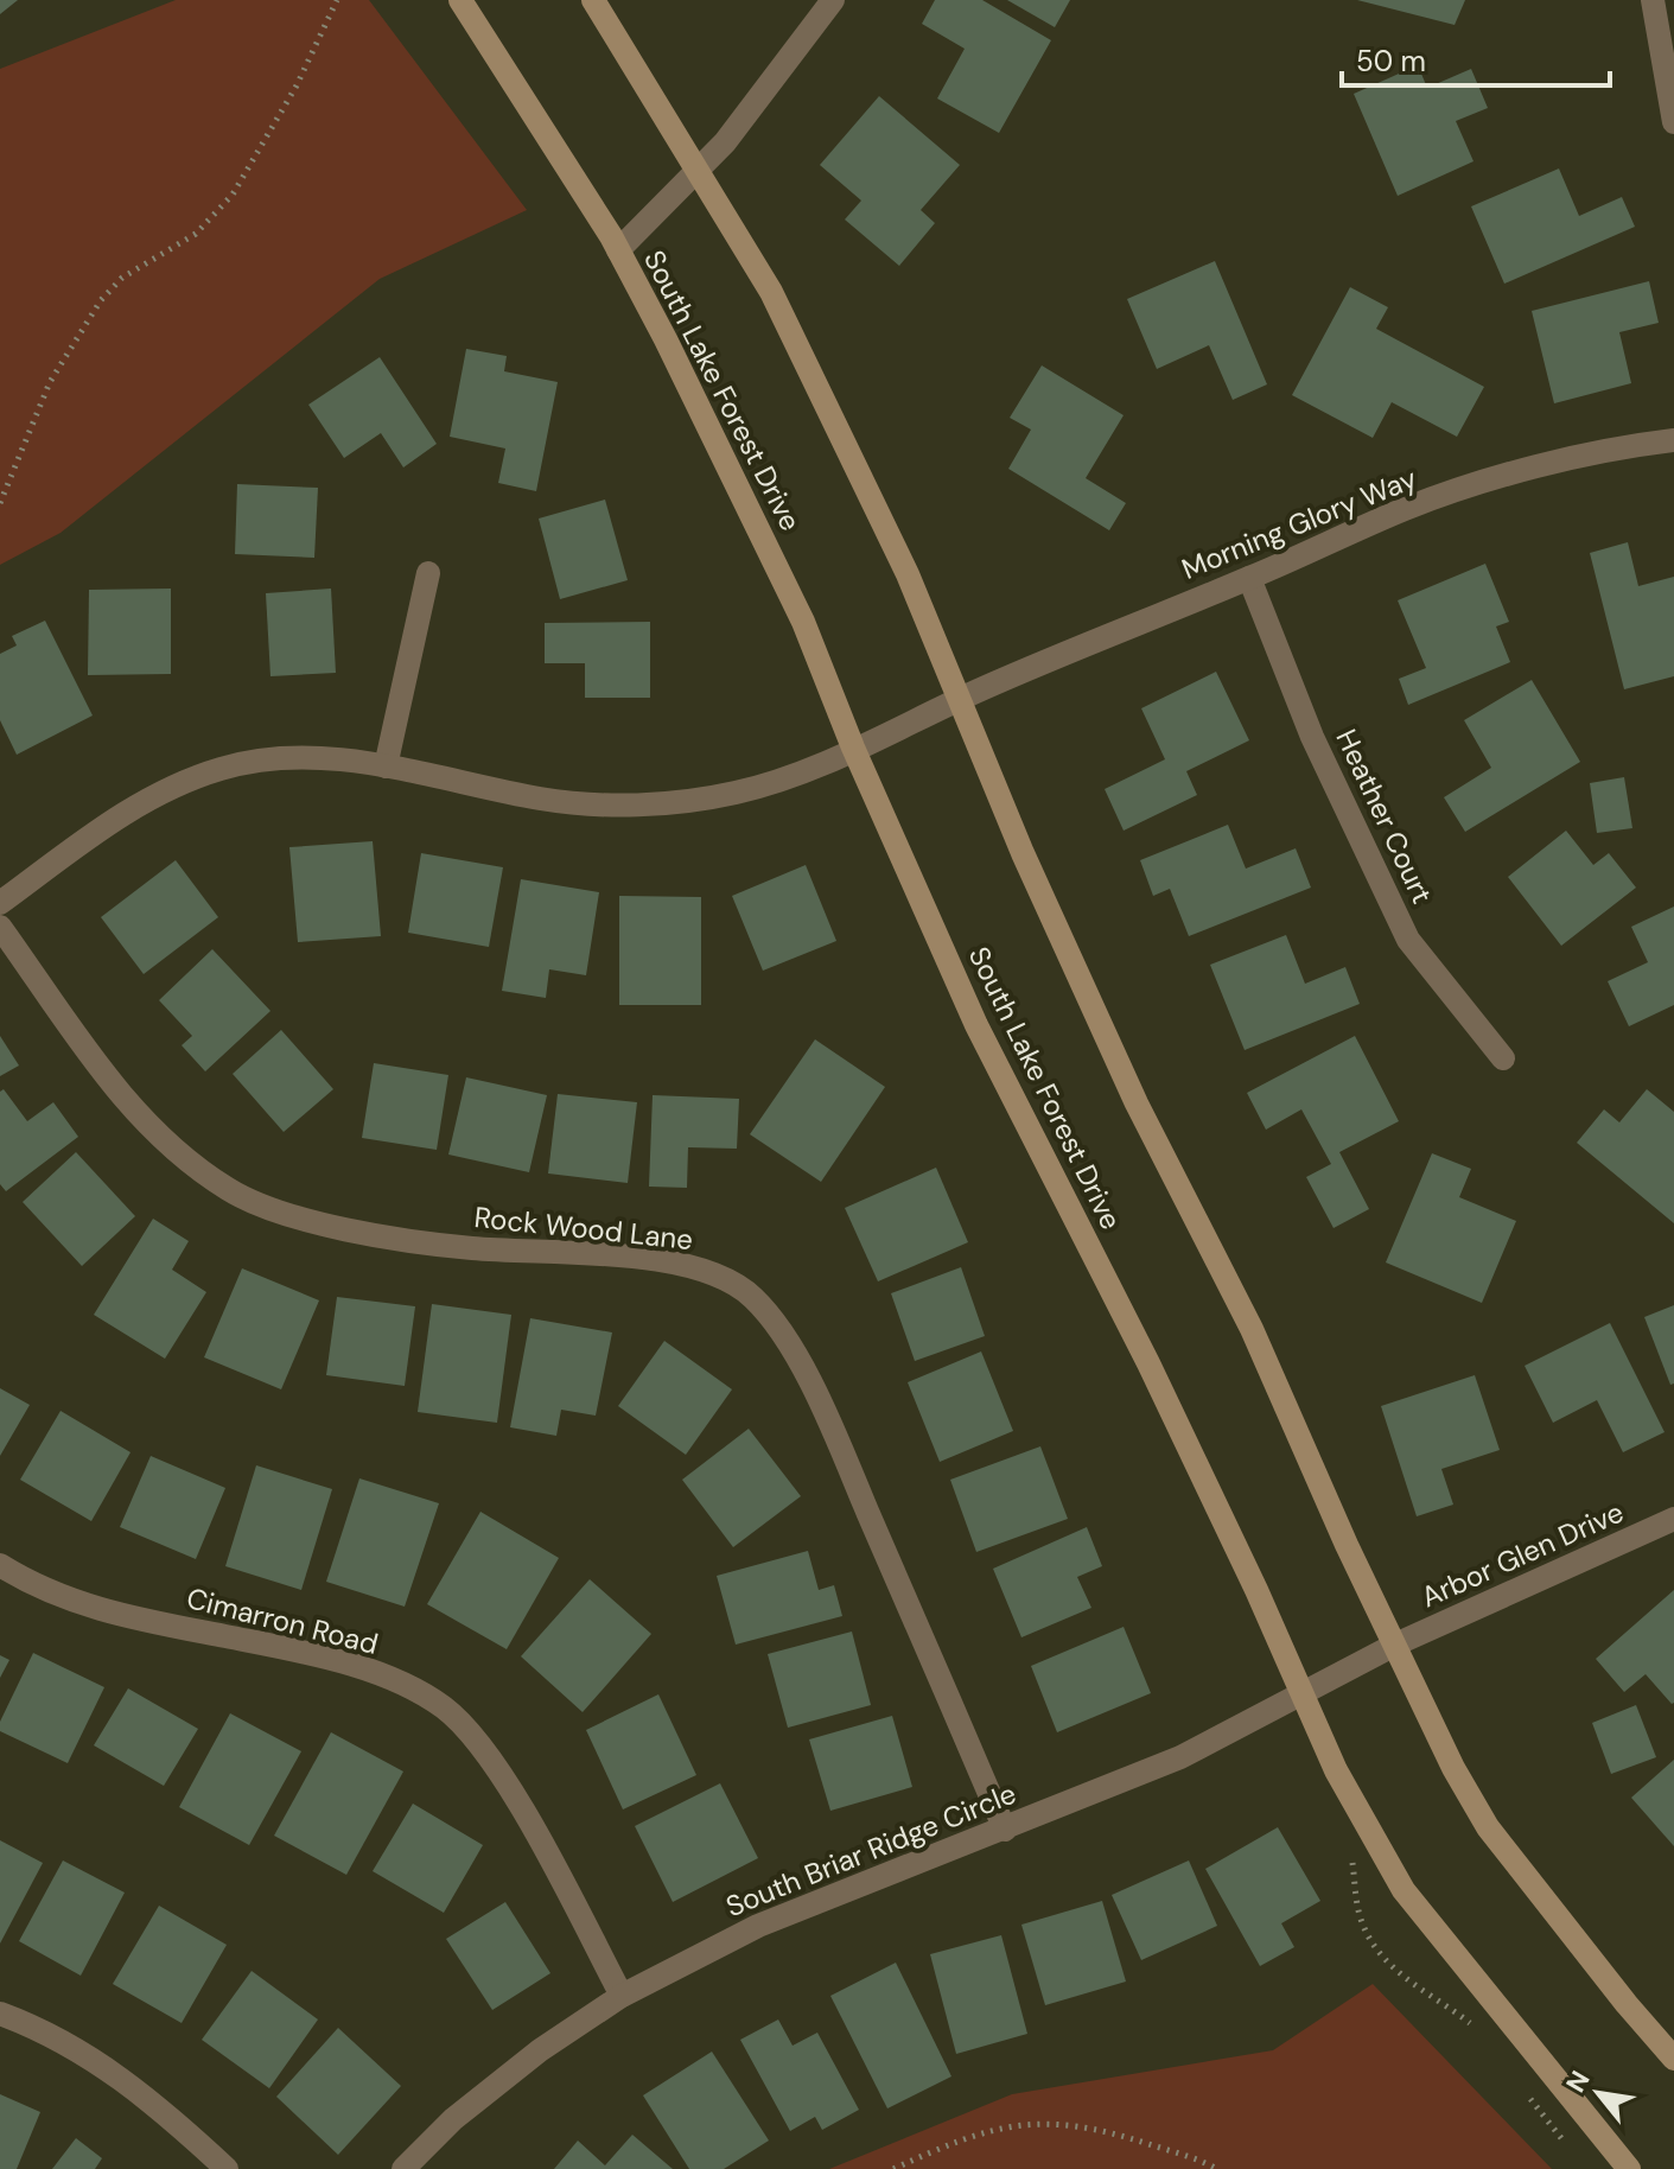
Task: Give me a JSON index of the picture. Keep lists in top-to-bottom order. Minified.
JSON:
{"streets":{"main road":["South Lake Forest Drive"],"street":["Morning Glory Way","Heather Court","Rock Wood Lane","Arbor Glen Drive","Cimarron Road","South Briar Ridge Circle"]},"crossings":[["South Lake Forest Drive","Morning Glory Way"],["South Lake Forest Drive","South Briar Ridge Circle"],["Morning Glory Way","Heather Court"],["Rock Wood Lane","South Briar Ridge Circle"],["Arbor Glen Drive","South Briar Ridge Circle"],["Cimarron Road","South Briar Ridge Circle"]],"scale_bar":"50 m","north":"top left"}
